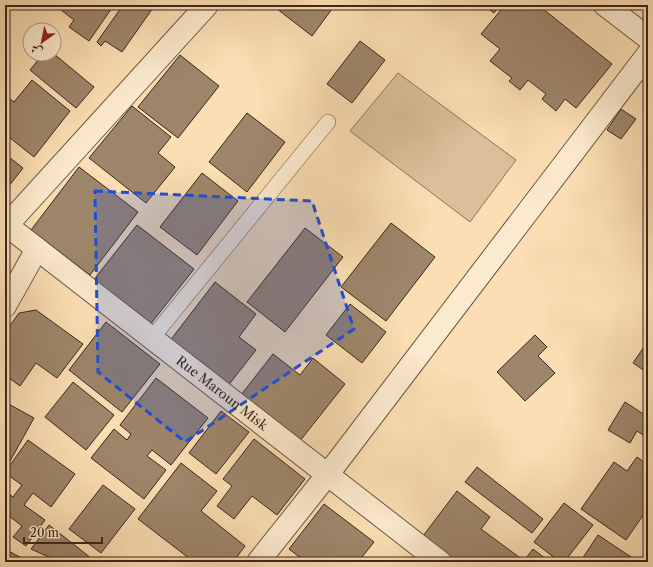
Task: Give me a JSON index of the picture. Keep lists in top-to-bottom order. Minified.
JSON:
{"streets":{"street":["Rue Maroun Misk"]},"scale_bar":"20 m","north":"bottom left"}
